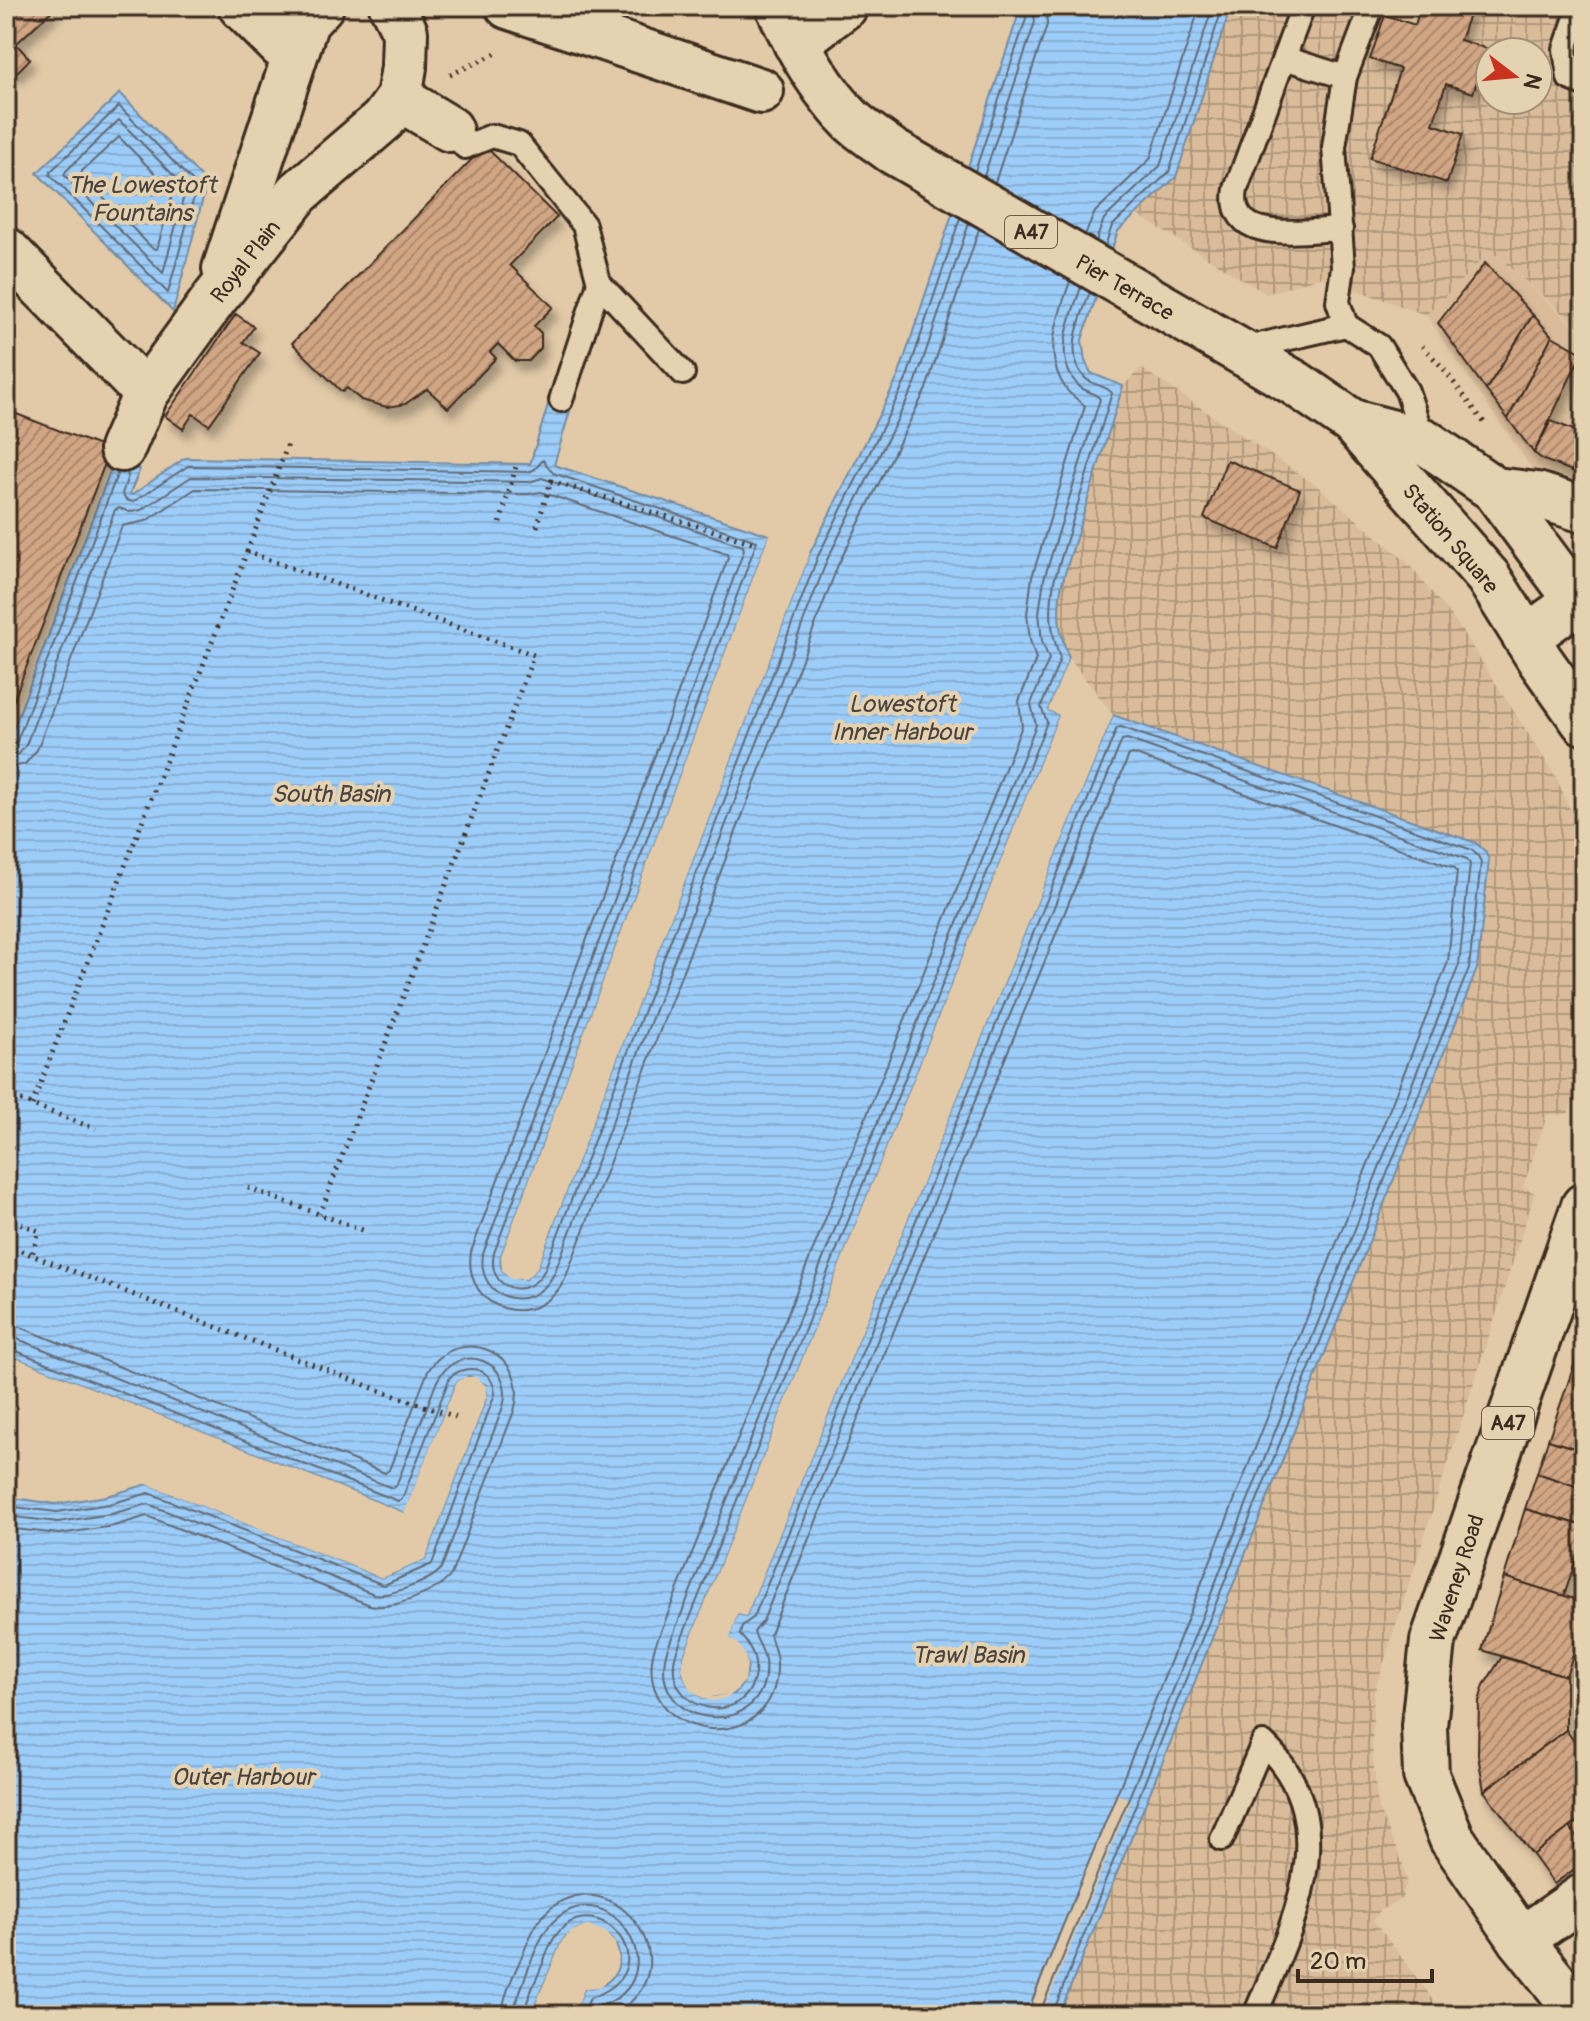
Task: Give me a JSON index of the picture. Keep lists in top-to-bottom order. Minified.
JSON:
{"streets":{"main road":["A47","Royal Plain","Pier Terrace","Station Square","Waveney Road"]},"crossings":[["A47","Pier Terrace"],["A47","Station Square"],["A47","Waveney Road"],["Pier Terrace","Station Square"]],"water":["The Lowestoft Fountains","Lowestoft Inner Harbour","South Basin","Trawl Basin","Outer Harbour"],"scale_bar":"20 m","north":"right"}
